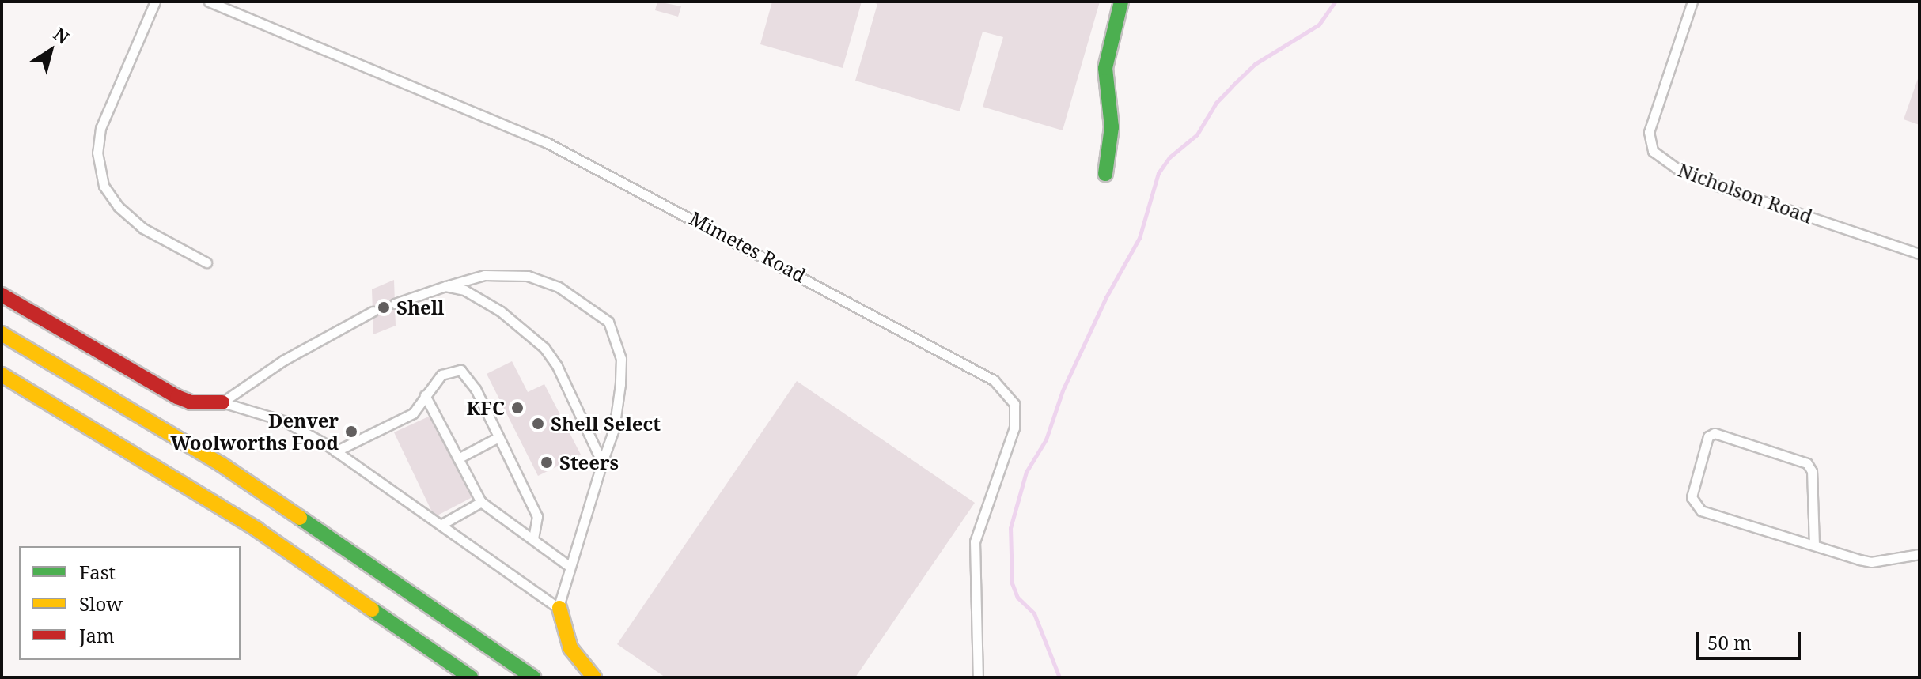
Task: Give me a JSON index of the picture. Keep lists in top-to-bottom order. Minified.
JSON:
{"streets":{"lane":["Nicholson Road","Mimetes Road"]},"places":["Shell","KFC","Shell Select","Denver Woolworths Food","Steers"],"legend":["Fast","Slow","Jam"],"scale_bar":"50 m","north":"top right"}
